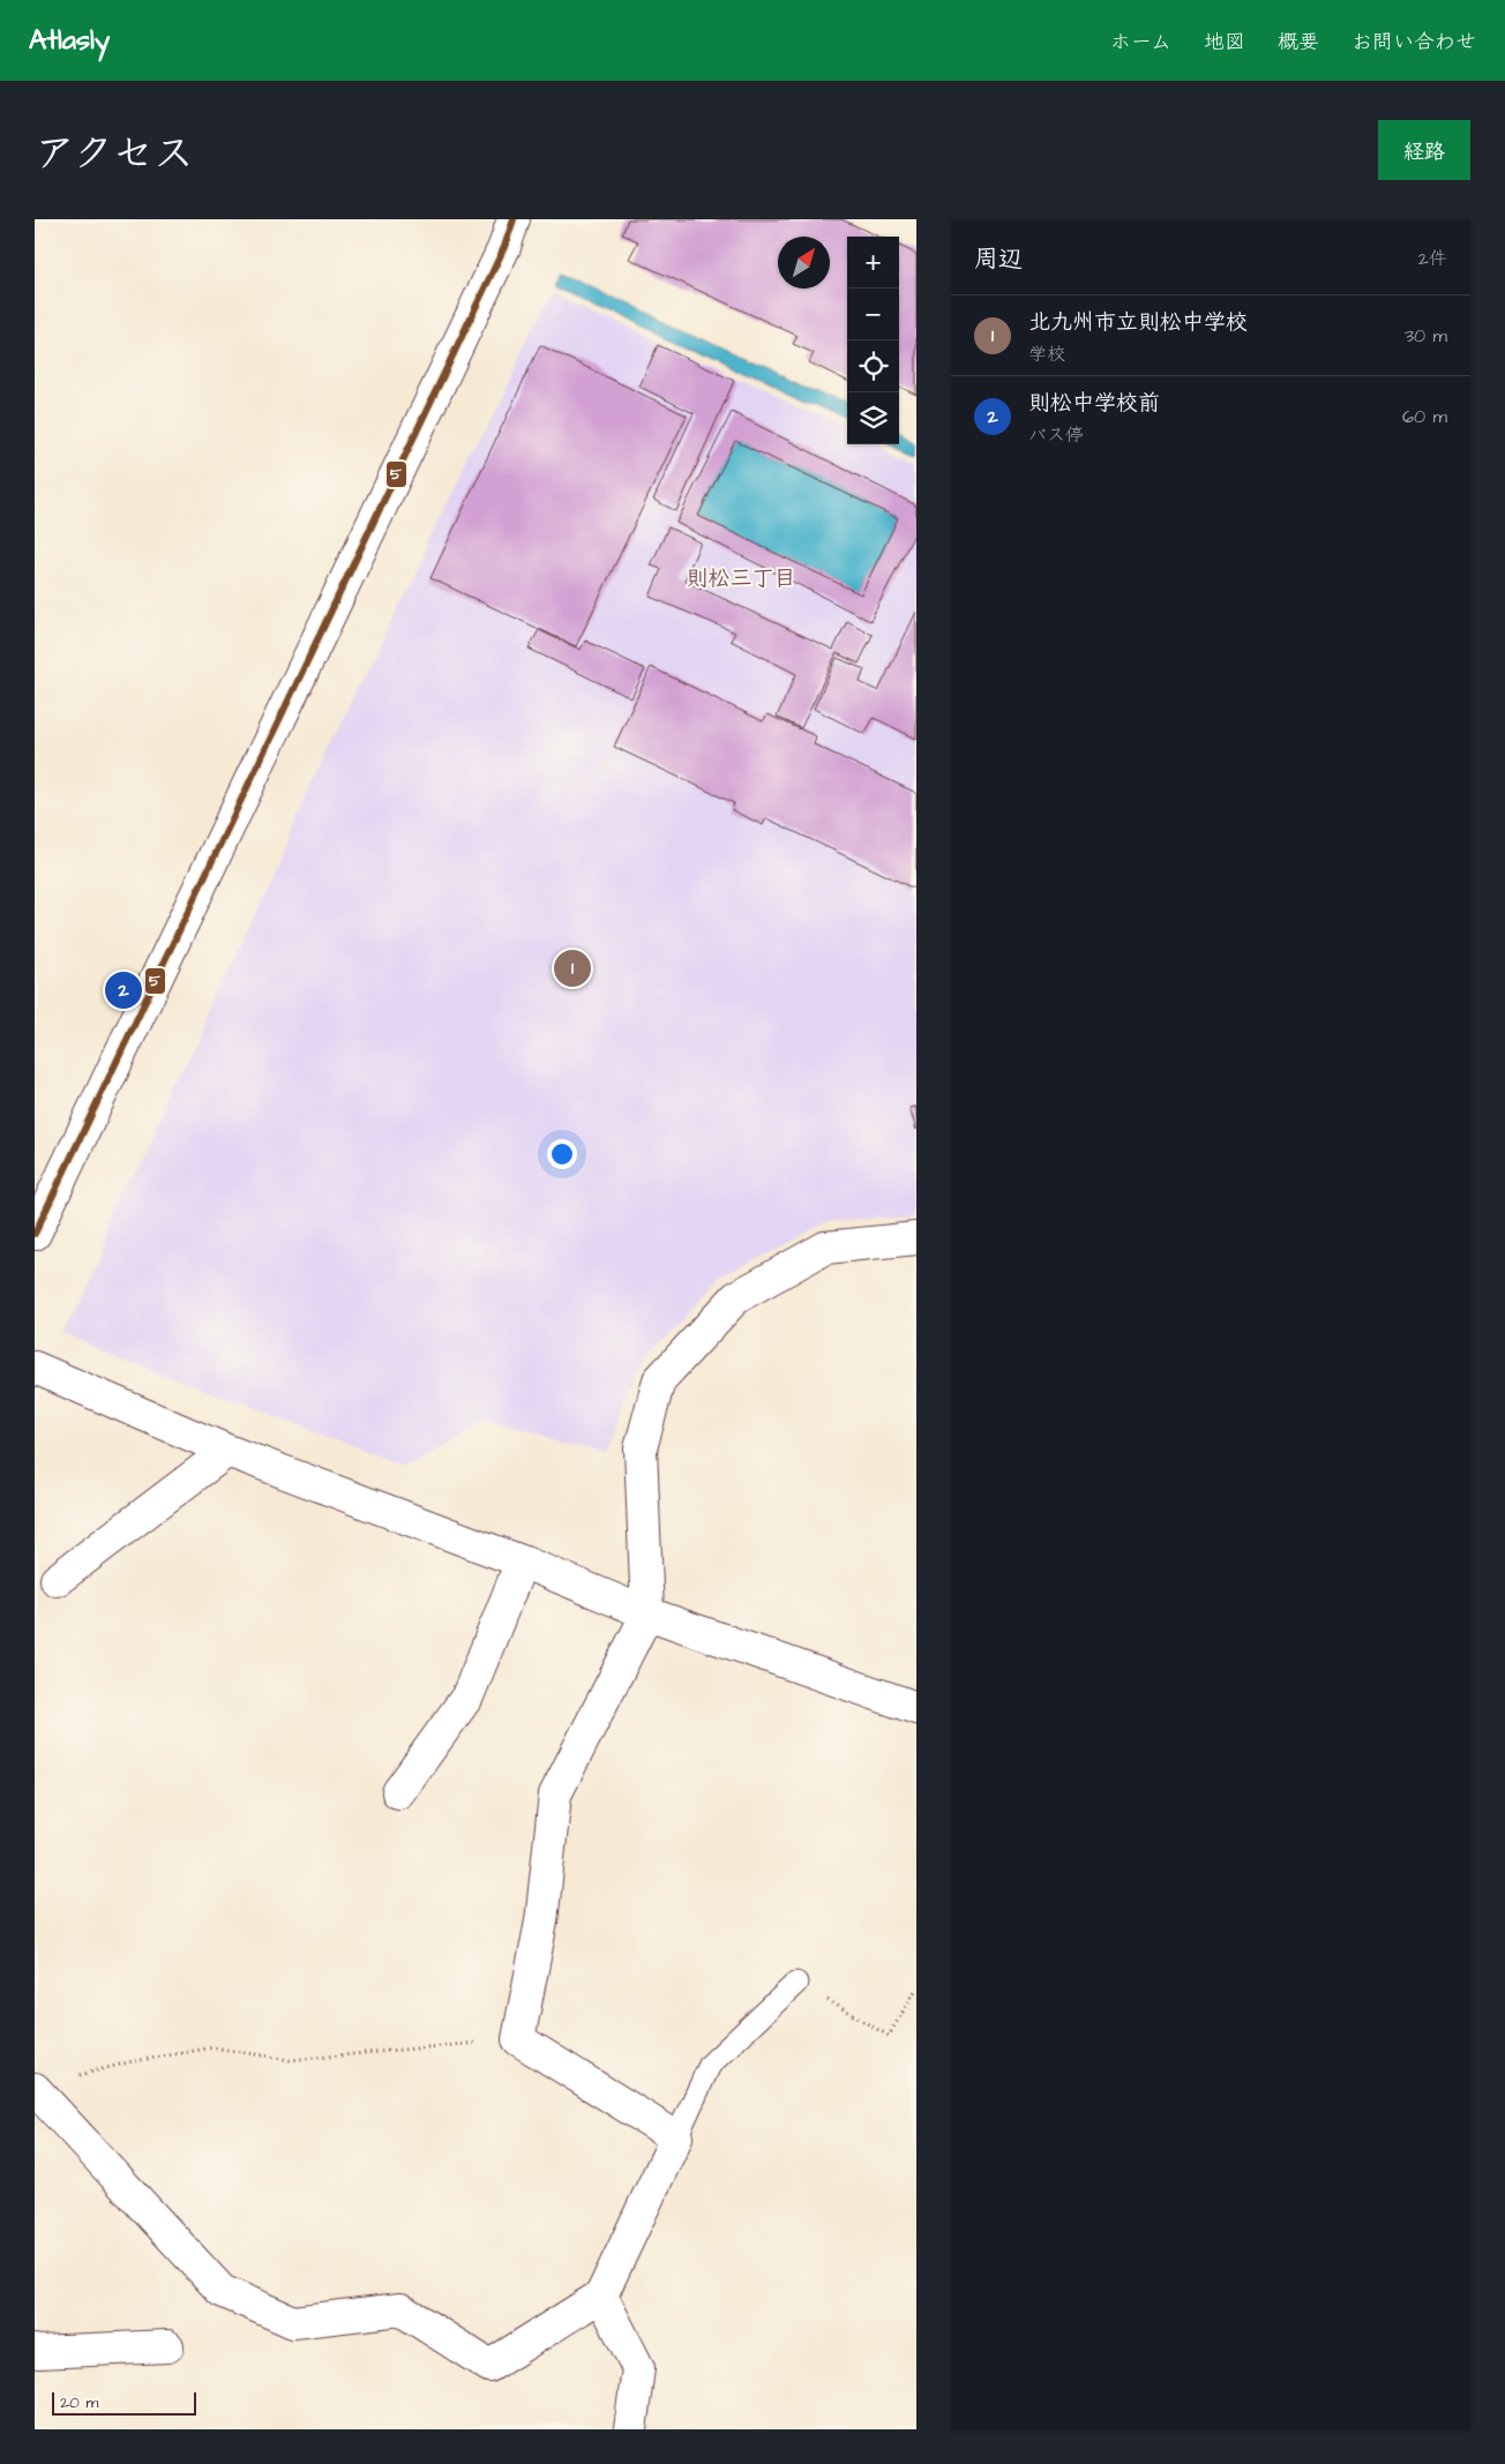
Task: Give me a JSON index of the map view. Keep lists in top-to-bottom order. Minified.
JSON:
{"districts":["則松三丁目"],"lines":["transit line 5"],"scale_bar":"20 m","north":"top right","page":{"header":"Atlasly","nav":["ホーム","地図","概要","お問い合わせ"],"title":"アクセス","buttons":"経路","heading":["周辺","2件"],"map_buttons":["+","−"],"list":[{"mark":"1","name":"北九州市立則松中学校","note":"学校","value":"30 m"},{"mark":"2","name":"則松中学校前","note":"バス停","value":"60 m"}],"pins":["1","2"],"scale":"20 m"}}
